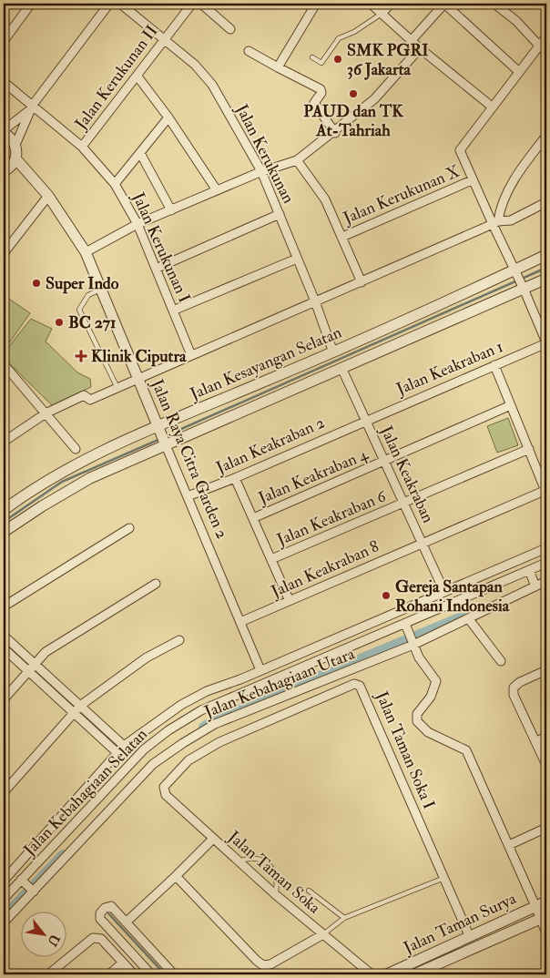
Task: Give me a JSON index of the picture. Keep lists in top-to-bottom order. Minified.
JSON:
{"streets":{"street":["Jalan Kerukunan II","Jalan Kerukunan","Jalan Kerukunan X","Jalan Kerukunan I","Jalan Kesayangan Selatan","Jalan Keakraban 1","Jalan Keakraban 2","Jalan Raya Citra Garden 2","Jalan Keakraban","Jalan Keakraban 4","Jalan Keakraban 6","Jalan Keakraban 8","Jalan Kebahagiaan Utara","Jalan Taman Soka I","Jalan Kebahagiaan Selatan","Jalan Taman Soka","Jalan Taman Surya"]},"crossings":[["Jalan Kerukunan II","Jalan Kerukunan"],["Jalan Kerukunan II","Jalan Kerukunan I"],["Jalan Kerukunan","Jalan Kesayangan Selatan"],["Jalan Kesayangan Selatan","Jalan Raya Citra Garden 2"],["Jalan Keakraban 1","Jalan Keakraban 2"],["Jalan Keakraban 1","Jalan Keakraban"],["Jalan Keakraban 2","Jalan Raya Citra Garden 2"],["Jalan Keakraban 2","Jalan Keakraban"],["Jalan Raya Citra Garden 2","Jalan Keakraban 8"],["Jalan Keakraban","Jalan Keakraban 4"],["Jalan Keakraban","Jalan Keakraban 6"],["Jalan Keakraban","Jalan Keakraban 8"],["Jalan Taman Soka I","Jalan Taman Soka"],["Jalan Taman Soka I","Jalan Taman Surya"]],"places":{"other":["SMK PGRI 36 Jakarta","PAUD dan TK At-Tahriah","Super Indo","BC 271","Gereja Santapan Rohani Indonesia"],"health":["Klinik Ciputra"]},"north":"bottom right"}
